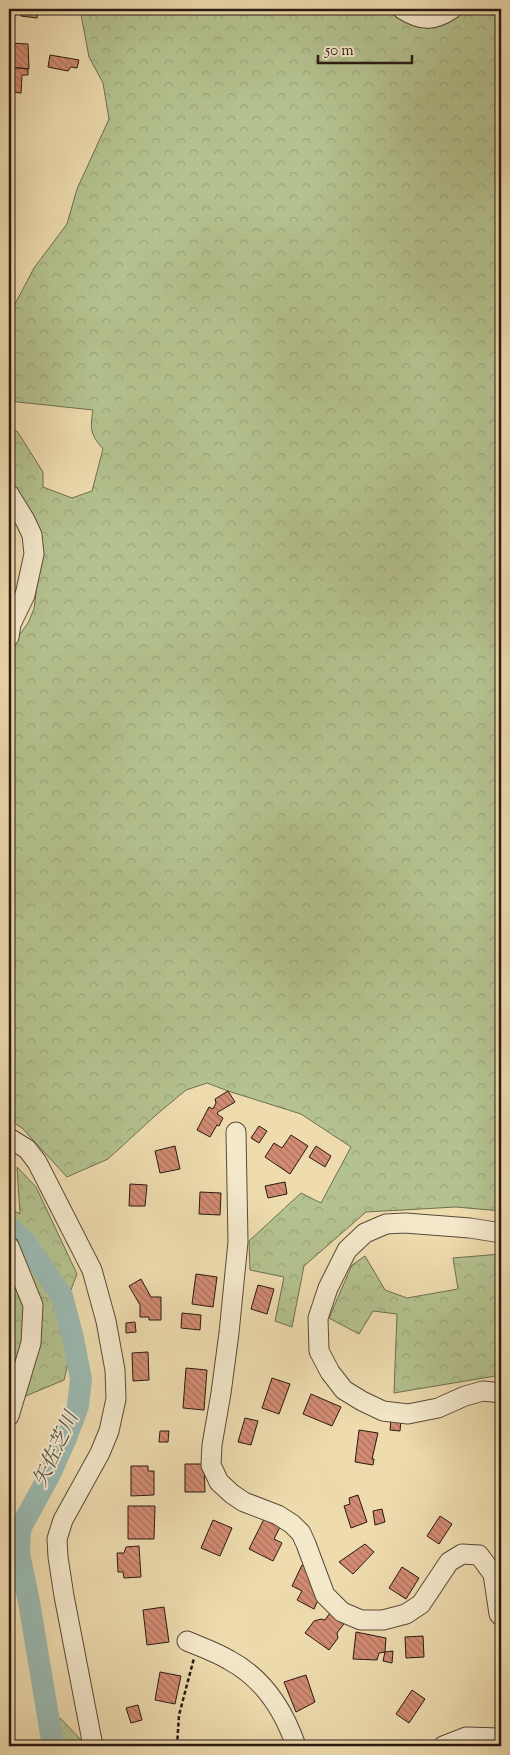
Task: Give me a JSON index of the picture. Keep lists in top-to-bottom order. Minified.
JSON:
{"water":["矢佐芝川"],"scale_bar":"50 m"}
